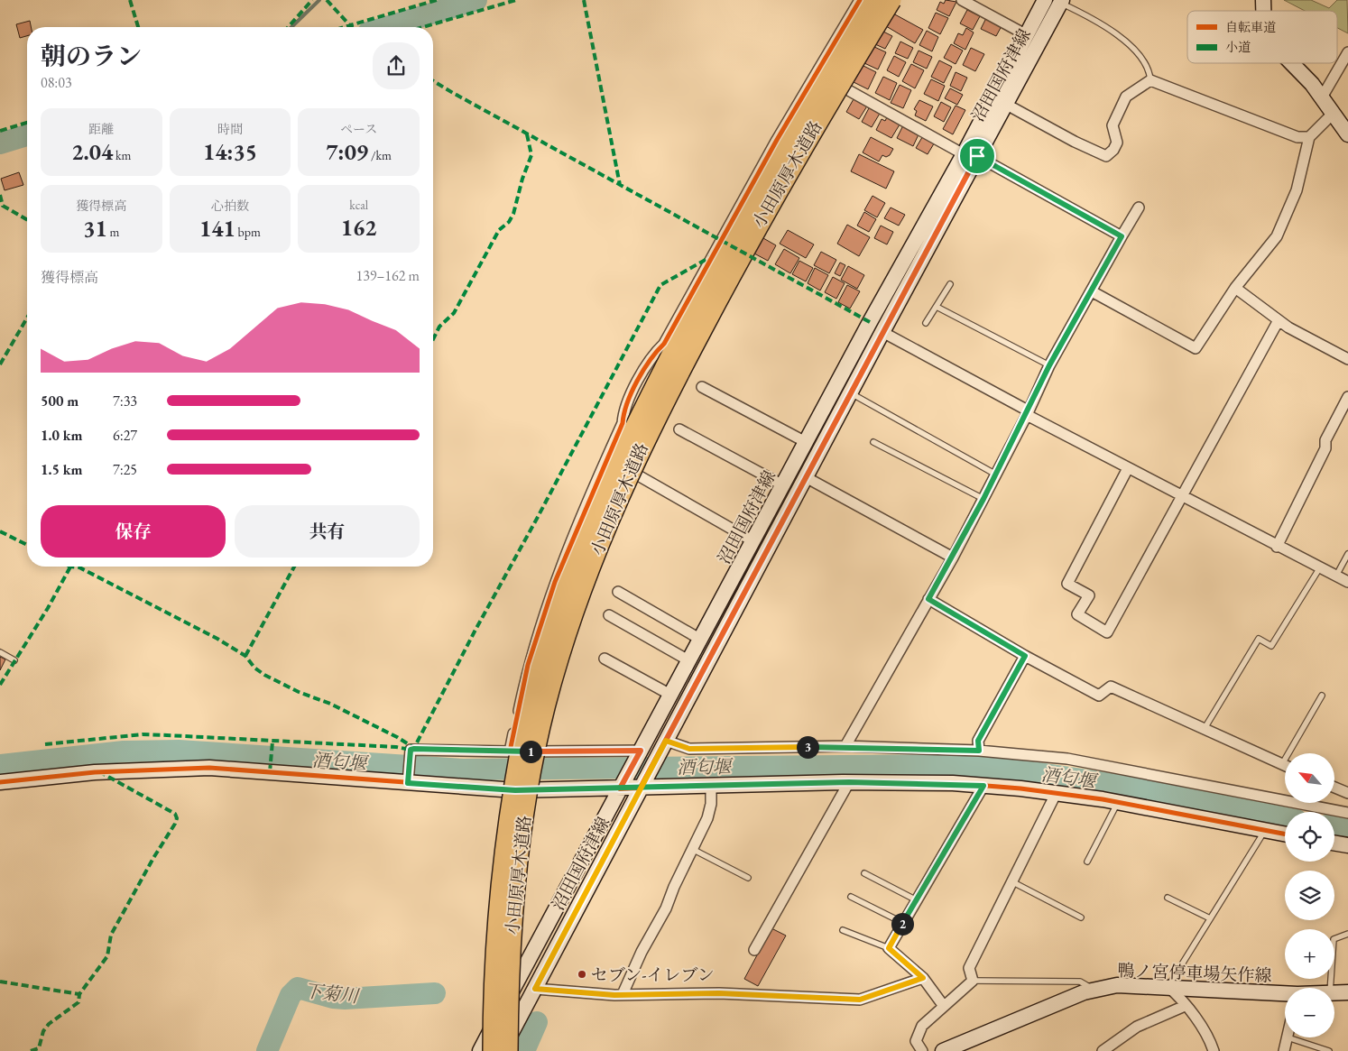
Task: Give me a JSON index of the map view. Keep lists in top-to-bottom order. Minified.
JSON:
{"streets":{"highway":["小田原厚木道路"],"main road":["沼田国府津線","鴨ノ宮停車場矢作線"]},"water":["酒匂堰","下菊川"],"places":["セブン-イレブン"],"legend":["自転車道","小道"],"north":"top left","page":{"heading":["朝のラン","08:03"],"stats":[["距離","2.04 km"],["時間","14:35"],["ペース","7:09 /km"],["獲得標高","31 m"],["心拍数","141 bpm"],["kcal","162"]],"chart":["獲得標高","139–162 m"],"list":[{"name":"500 m","note":"7:33"},{"name":"1.0 km","note":"6:27"},{"name":"1.5 km","note":"7:25"}],"buttons":["保存","共有"],"pins":["3","1","2"],"map_buttons":["+","−"]}}
